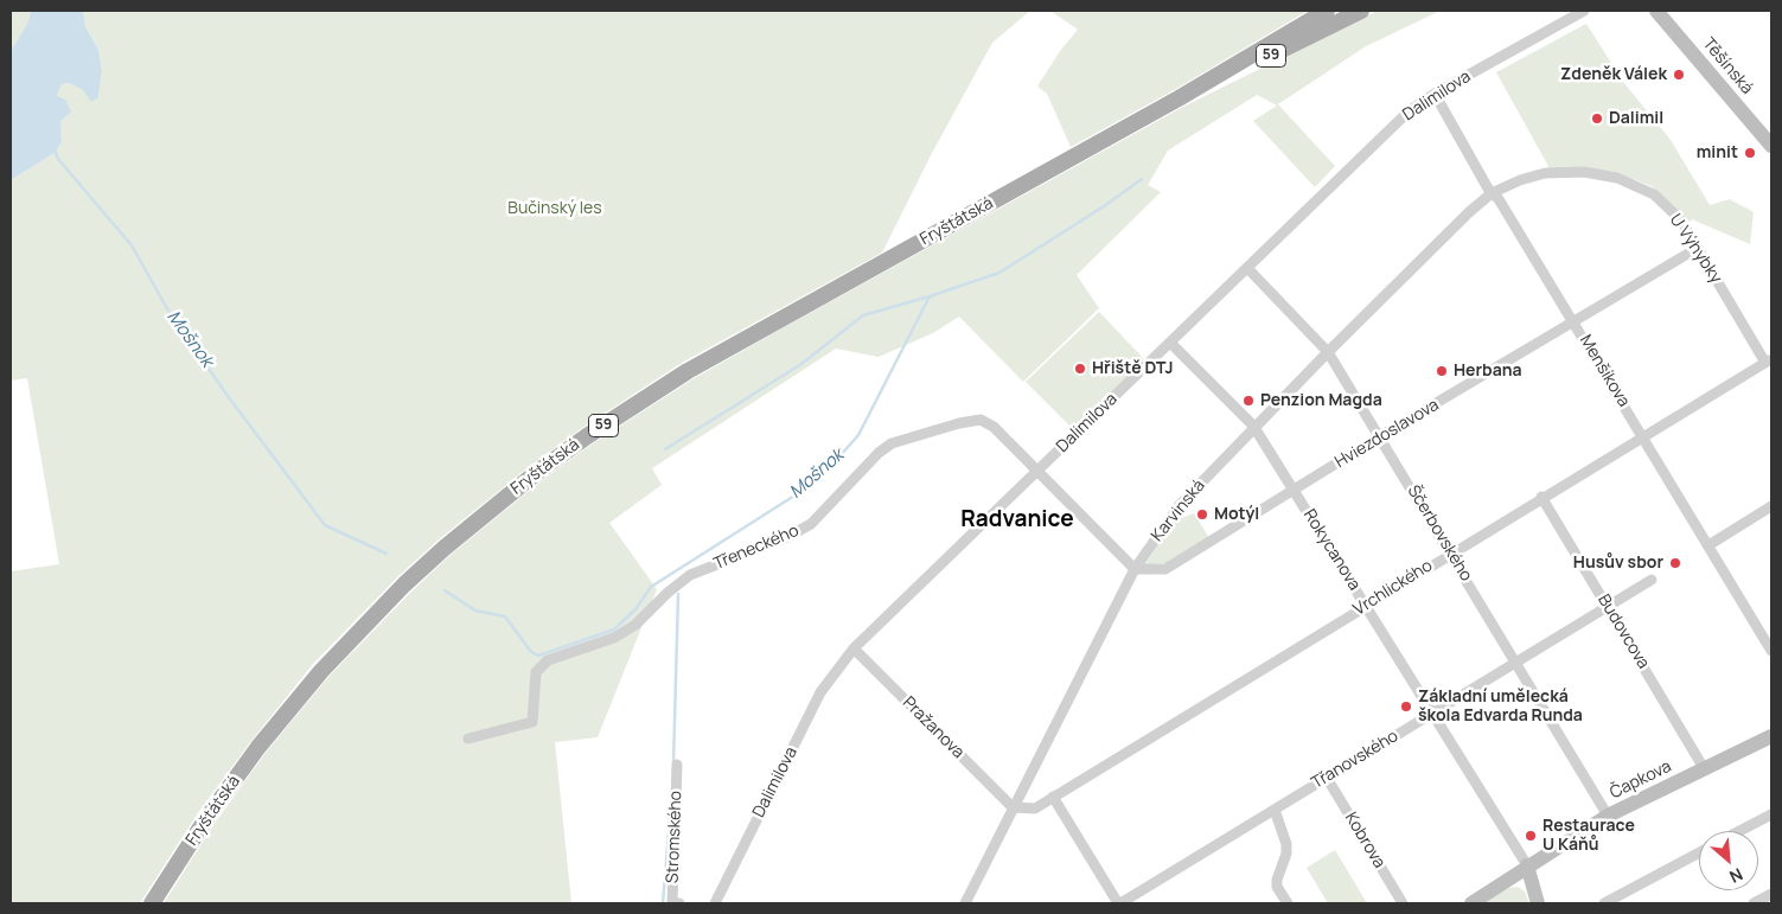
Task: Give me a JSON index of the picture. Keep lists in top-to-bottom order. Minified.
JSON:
{"streets":{"main road":["59","Fryštátská"],"street":["Těšínská","Dalimilova","U Výhybky","Menšíkova","Hviezdoslavova","Karvinská","Ščerbovského","Třeneckého","Rokycanova","Vrchlického","Budovcova","Pražanova","Třanovského","Čapkova","Stromského","Kobrova"]},"crossings":[["Dalimilova","Menšíkova"],["Dalimilova","Ščerbovského"],["Dalimilova","Třeneckého"],["Dalimilova","Rokycanova"],["Dalimilova","Pražanova"],["U Výhybky","Menšíkova"],["U Výhybky","Hviezdoslavova"],["U Výhybky","Karvinská"],["U Výhybky","Vrchlického"],["Menšíkova","Hviezdoslavova"],["Menšíkova","Karvinská"],["Menšíkova","Vrchlického"],["Hviezdoslavova","Karvinská"],["Hviezdoslavova","Ščerbovského"],["Hviezdoslavova","Třeneckého"],["Hviezdoslavova","Rokycanova"],["Karvinská","Ščerbovského"],["Karvinská","Třeneckého"],["Karvinská","Rokycanova"],["Karvinská","Vrchlického"],["Karvinská","Pražanova"],["Ščerbovského","Vrchlického"],["Ščerbovského","Třanovského"],["Ščerbovského","Čapkova"],["Rokycanova","Vrchlického"],["Rokycanova","Třanovského"],["Rokycanova","Čapkova"],["Vrchlického","Budovcova"],["Vrchlického","Pražanova"],["Budovcova","Třanovského"],["Budovcova","Čapkova"],["Třanovského","Kobrova"]],"districts":["Radvanice"],"water":["Mošnok"],"parks":["Bučinský les"],"places":["Zdeněk Válek","Dalimil","minit","Hřiště DTJ","Herbana","Penzion Magda","Motýl","Husův sbor","Základní umělecká škola Edvarda Runda","Restaurace U Káňů"],"north":"bottom right"}
